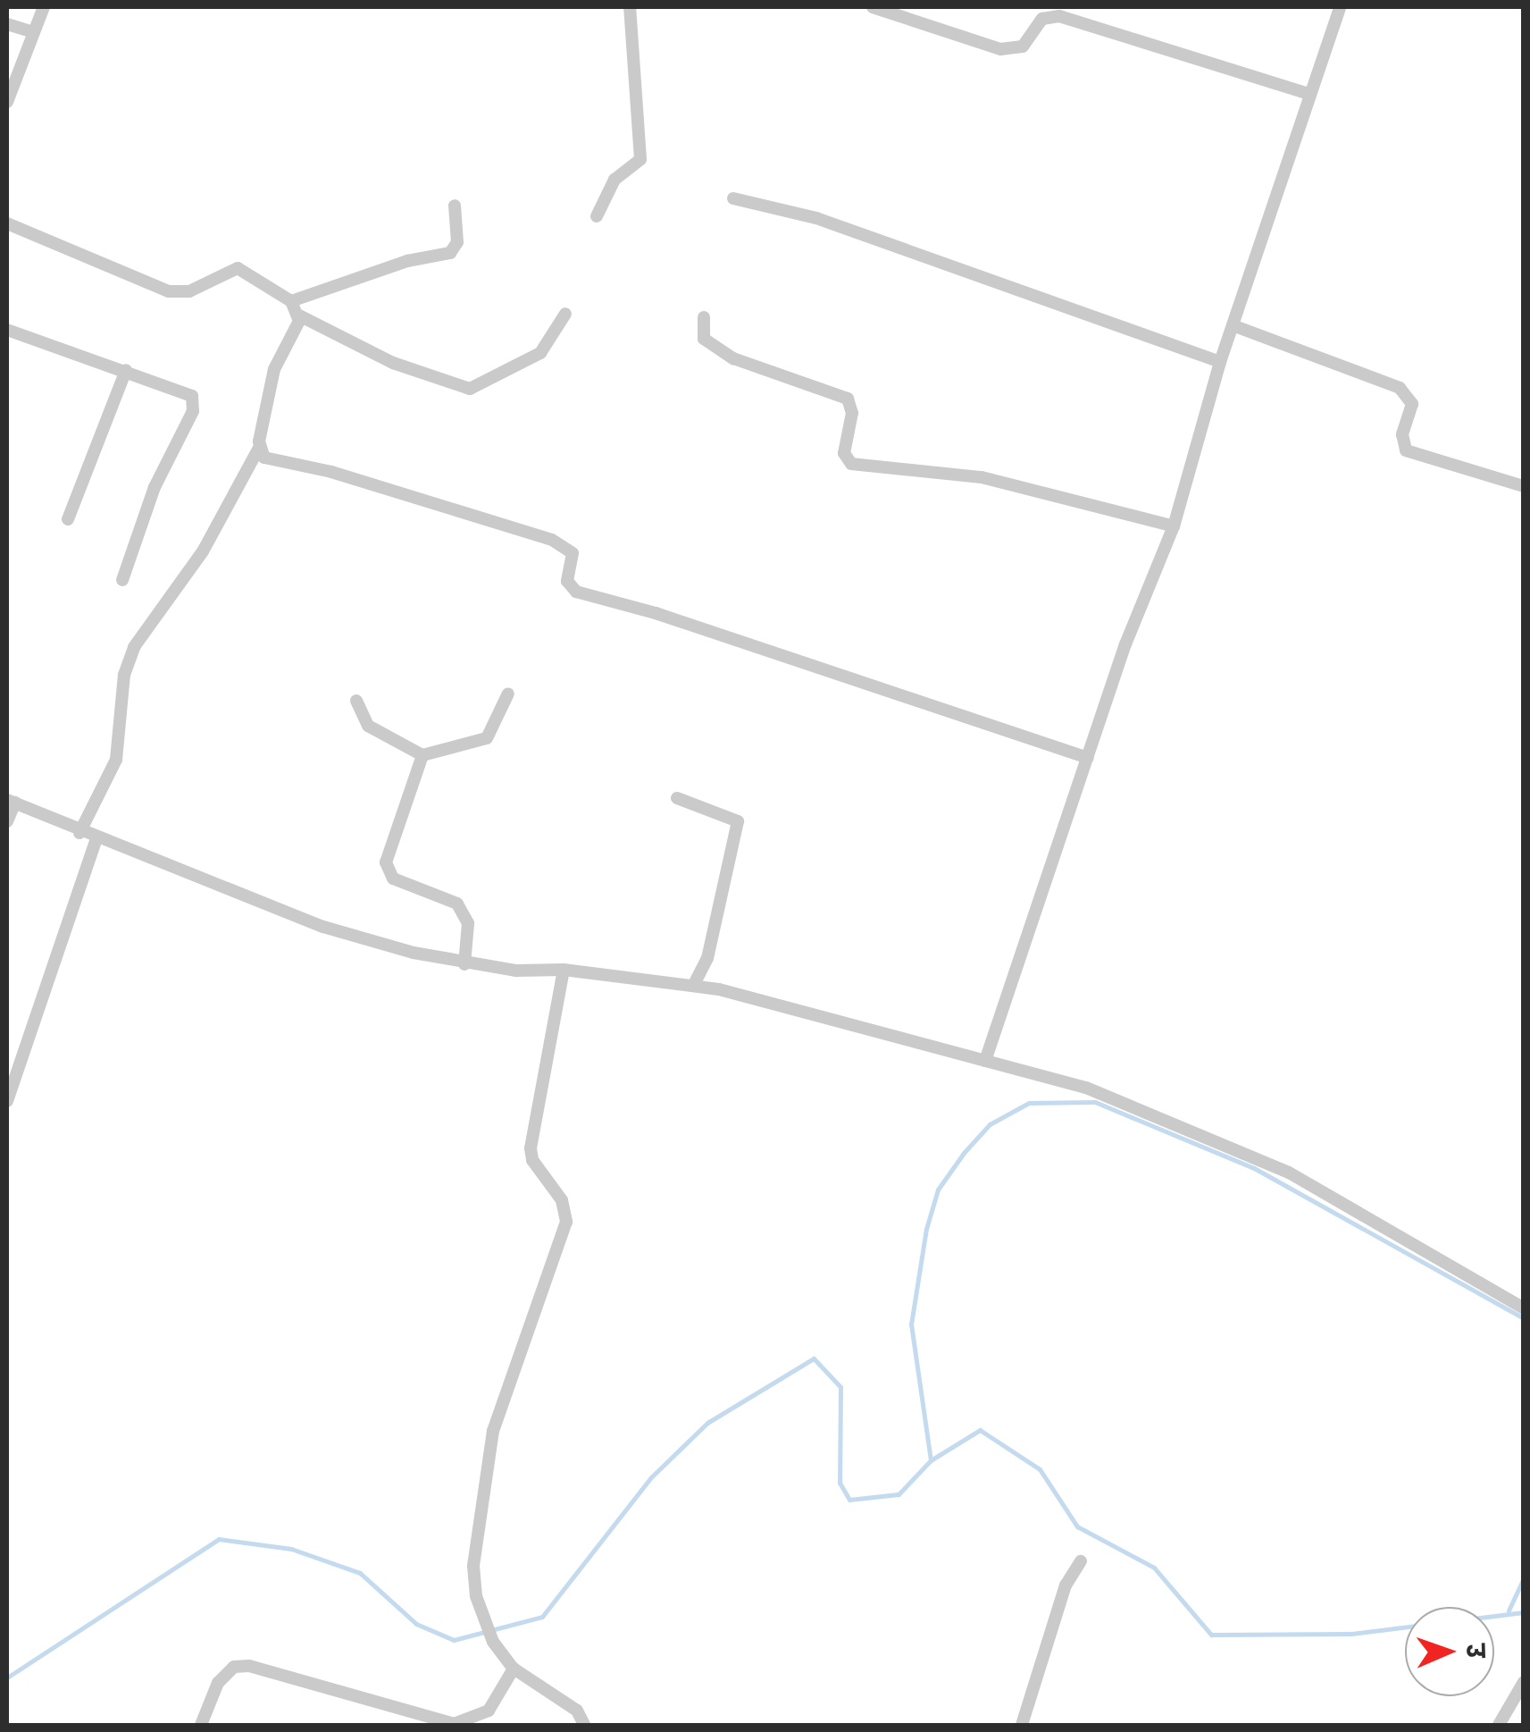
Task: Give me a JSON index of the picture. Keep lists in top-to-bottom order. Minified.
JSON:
{"north":"right"}
